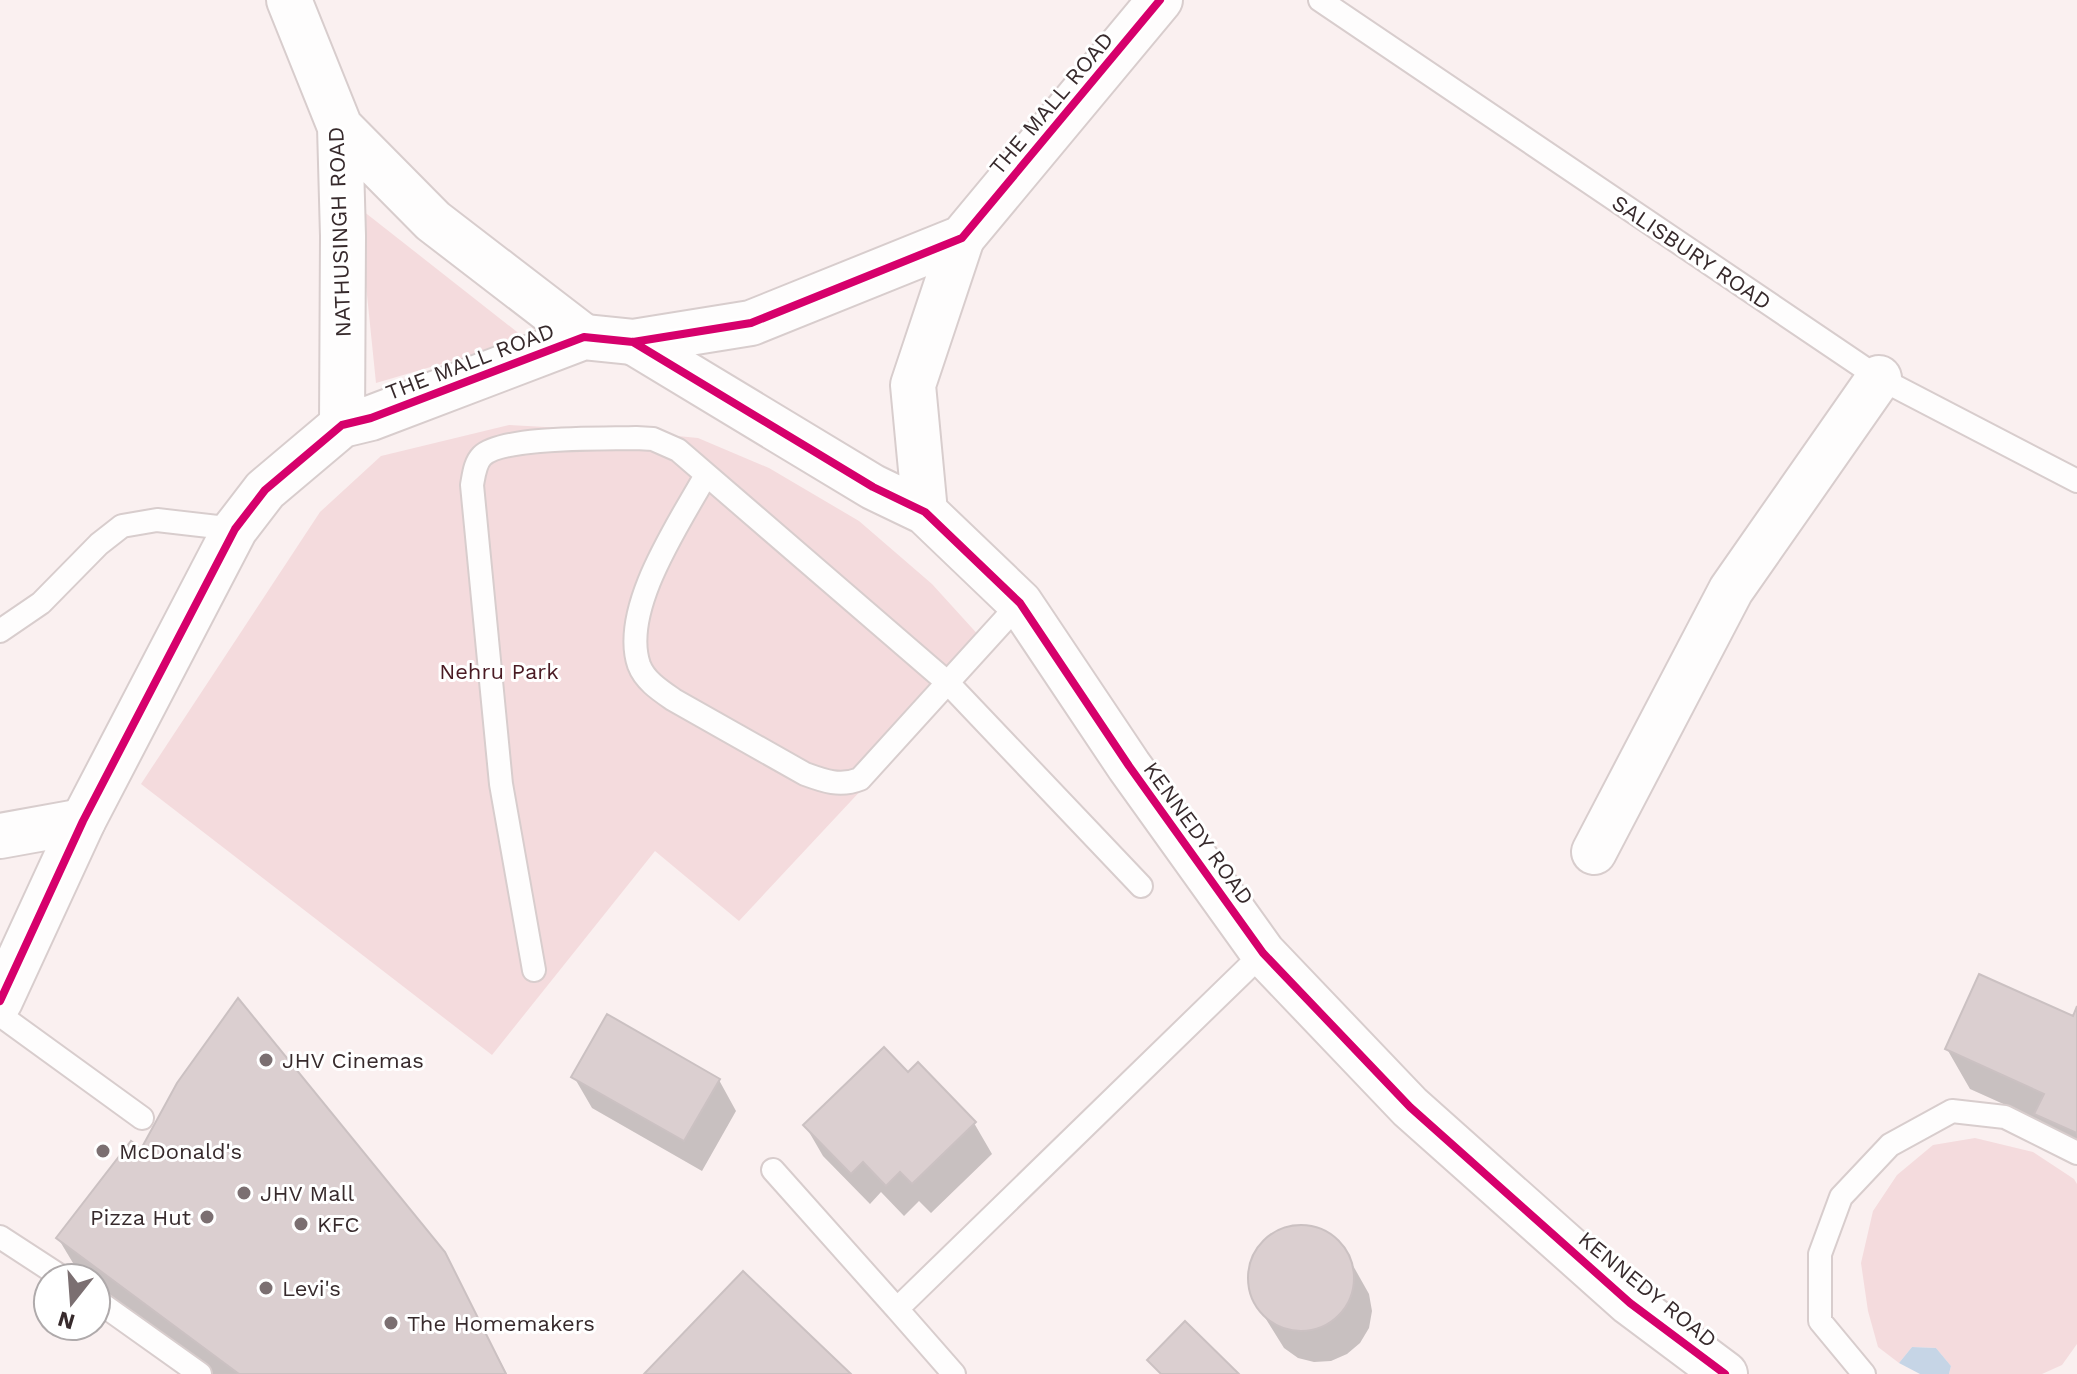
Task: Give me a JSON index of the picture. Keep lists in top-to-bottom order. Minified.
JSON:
{"streets":{"street":["THE MALL ROAD","NATHUSINGH ROAD","KENNEDY ROAD"],"lane":["SALISBURY ROAD"]},"crossings":[["THE MALL ROAD","NATHUSINGH ROAD"],["THE MALL ROAD","KENNEDY ROAD"]],"parks":["Nehru Park"],"places":["JHV Cinemas","McDonald's","JHV Mall","Pizza Hut","KFC","Levi's","The Homemakers"],"north":"bottom"}
